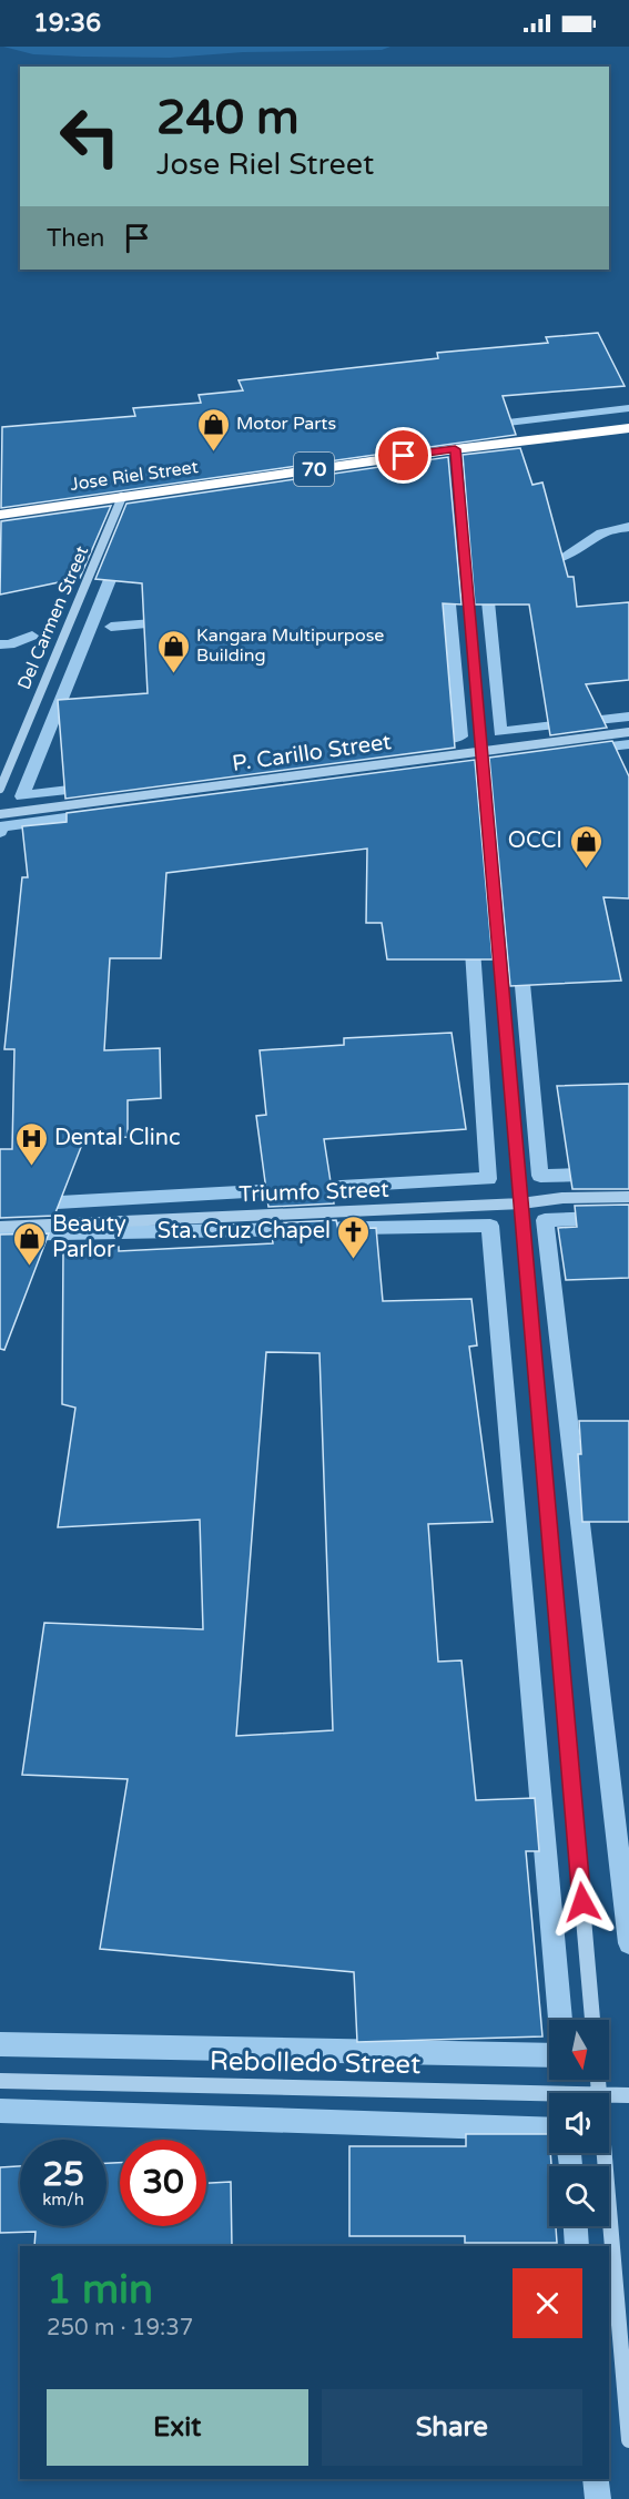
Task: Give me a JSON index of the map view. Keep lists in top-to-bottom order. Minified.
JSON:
{"streets":{"highway":["70","Jose Riel Street"],"street":["Del Carmen Street","P. Carillo Street","Triumfo Street","Rebolledo Street"]},"crossings":[["Jose Riel Street","Del Carmen Street"]],"places":{"shop":["Motor Parts","Kangara Multipurpose Building","OCCI","Beauty Parlor"],"hospital":["Dental Clinc"],"church":["Sta. Cruz Chapel"]},"north":"bottom","page":{"status":"19:36","turn":["240 m","Jose Riel Street"],"then":"Then","speed":"25 km/h","limit":"30","heading":["1 min","250 m · 19:37"],"buttons":["Exit","Share"]}}
